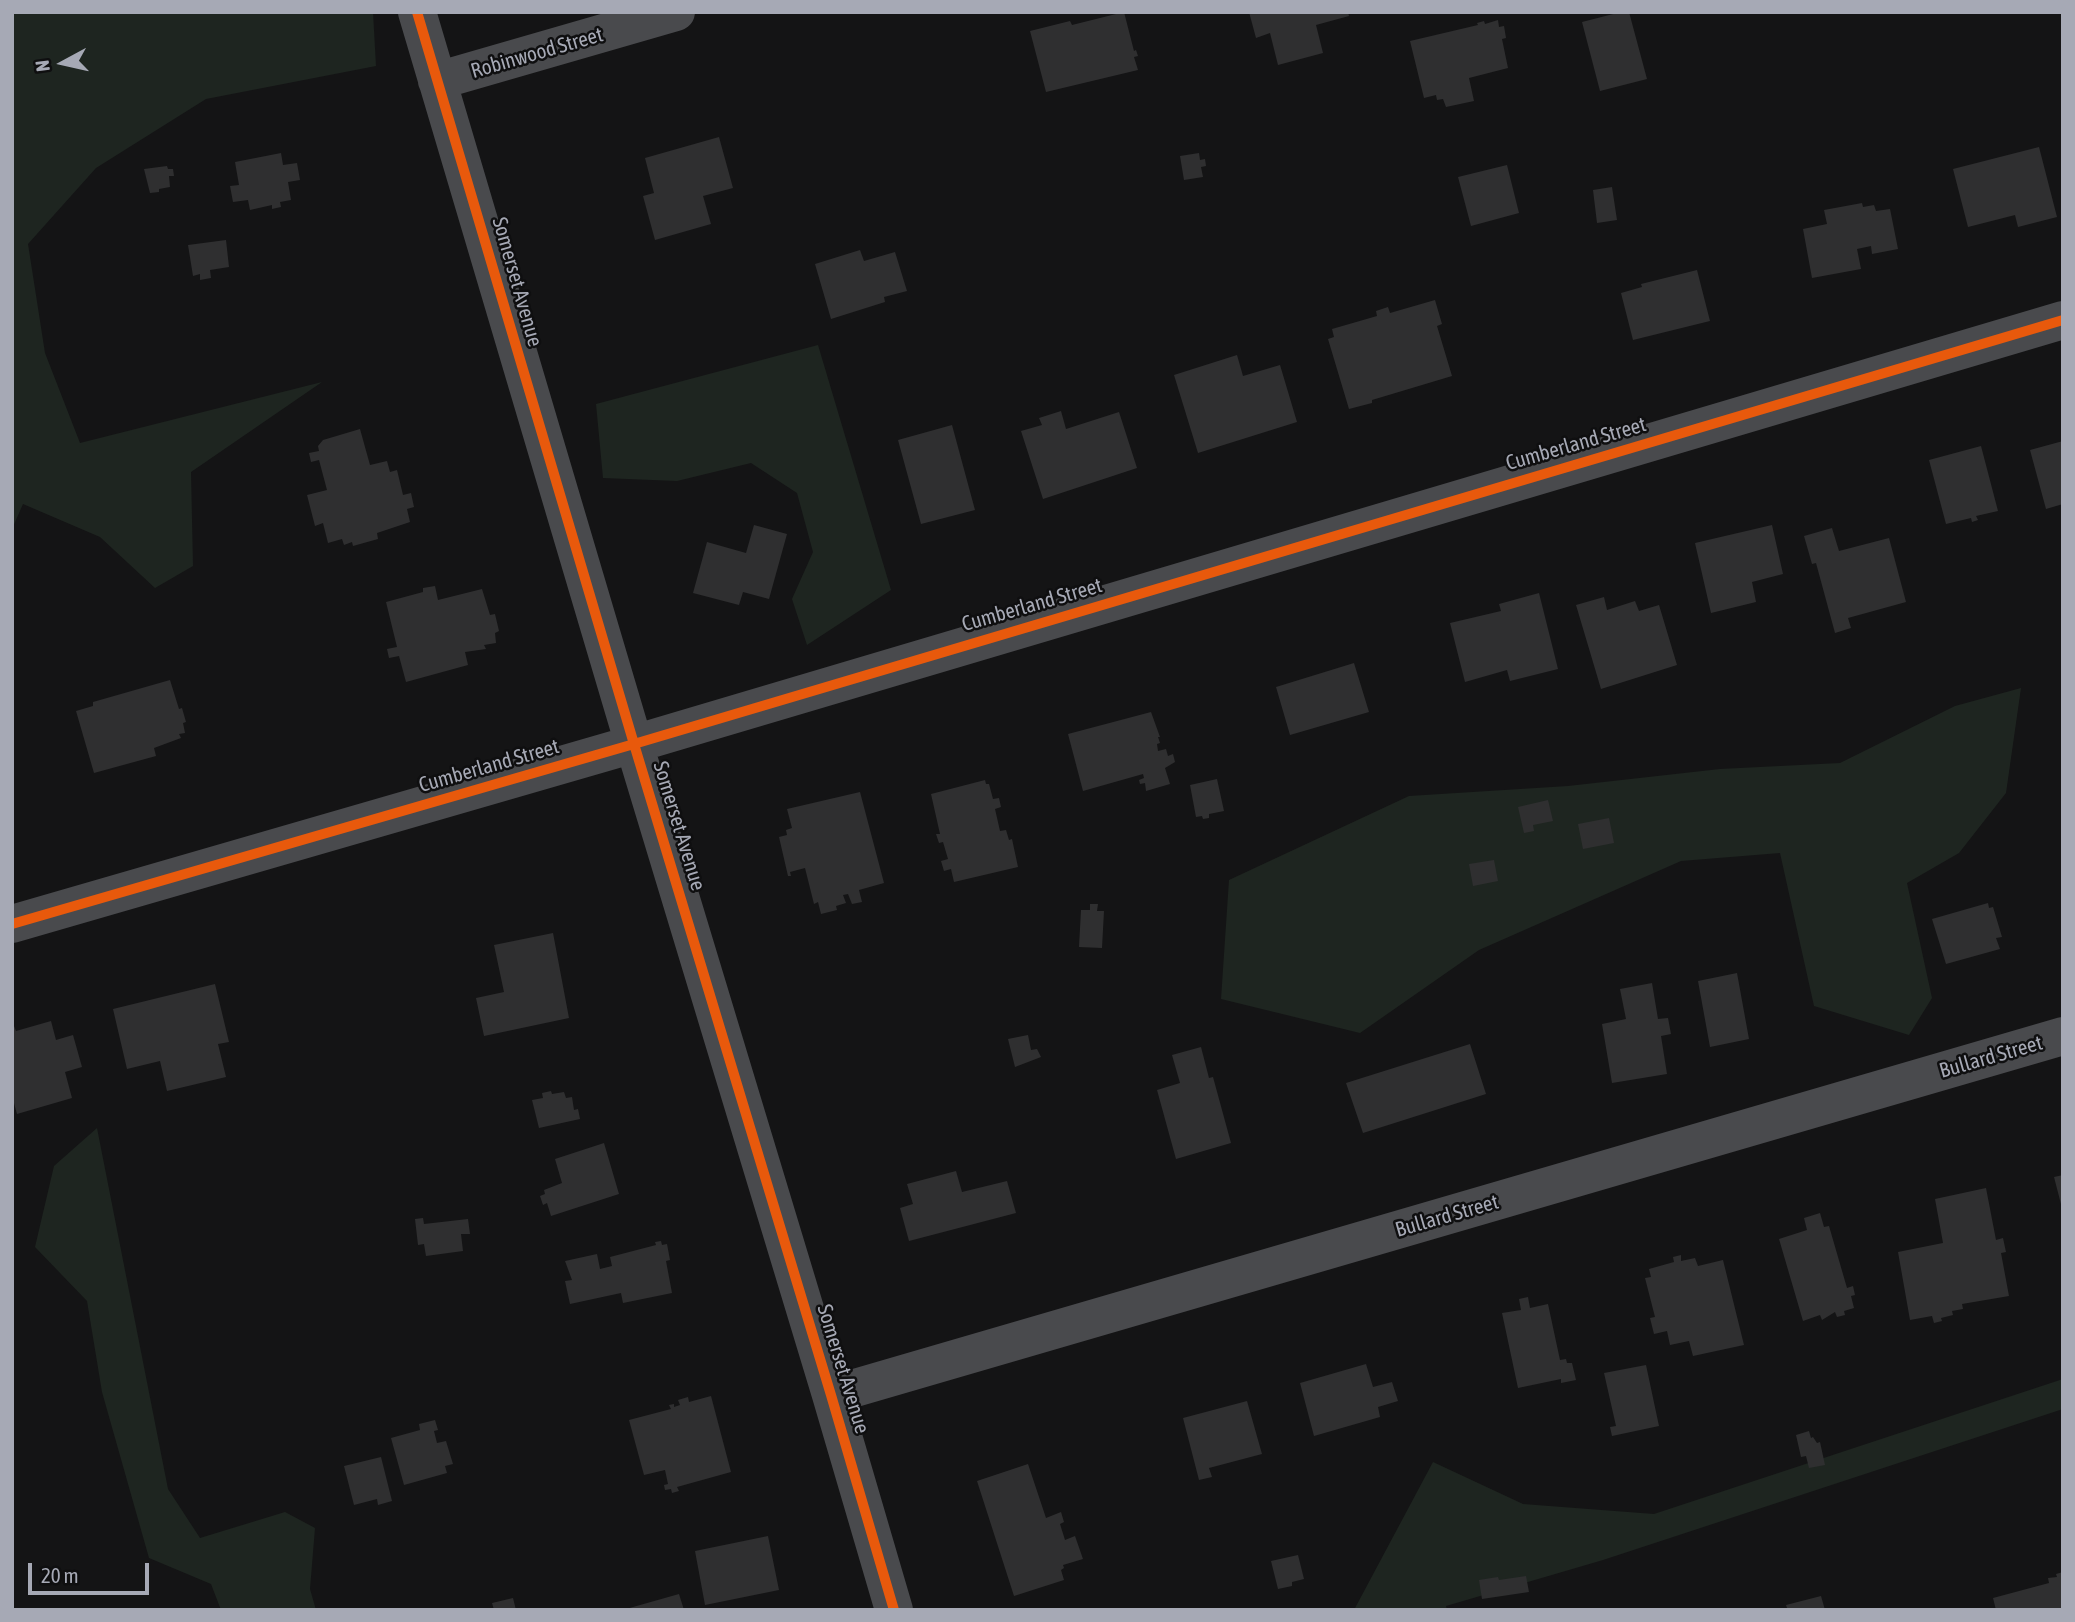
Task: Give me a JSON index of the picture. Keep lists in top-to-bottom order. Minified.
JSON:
{"streets":{"street":["Robinwood Street","Somerset Avenue","Cumberland Street","Bullard Street"]},"crossings":[["Robinwood Street","Somerset Avenue"],["Somerset Avenue","Cumberland Street"],["Somerset Avenue","Bullard Street"]],"scale_bar":"20 m","north":"left"}
